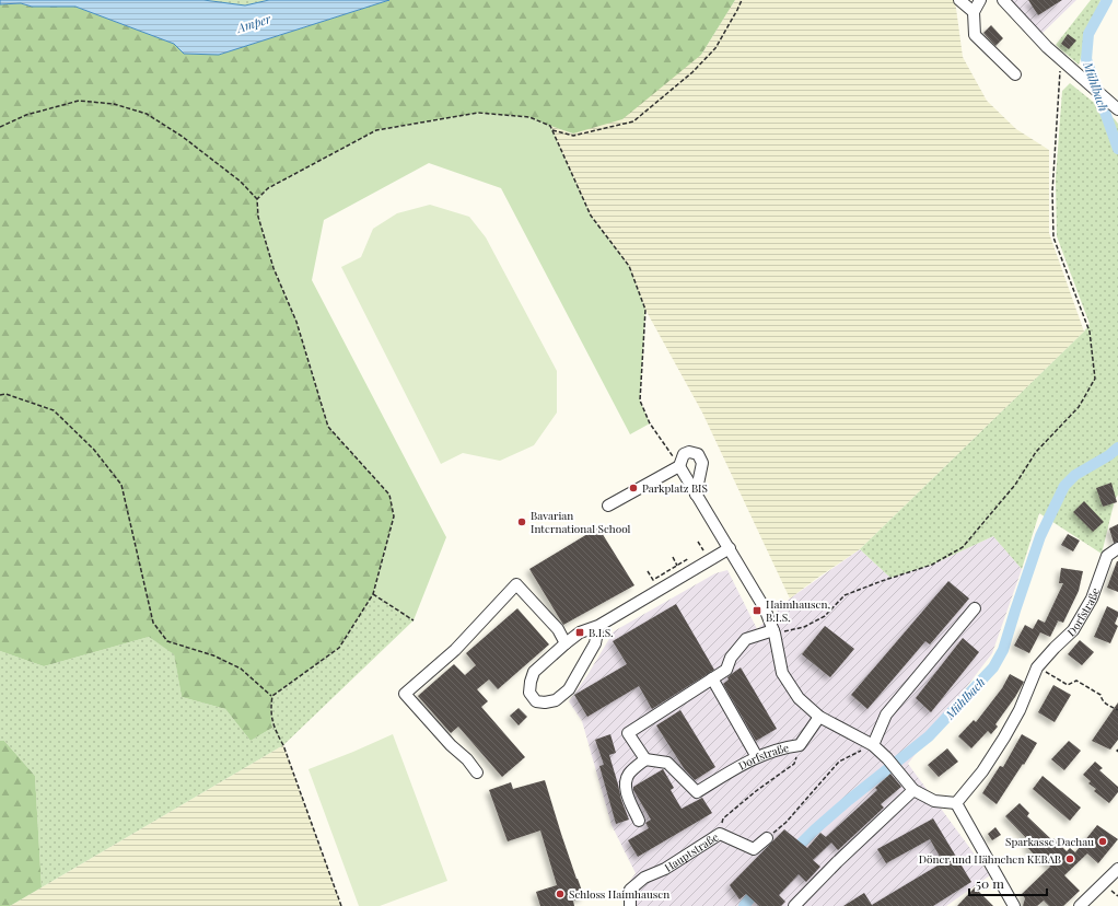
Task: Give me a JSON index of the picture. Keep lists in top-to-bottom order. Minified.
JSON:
{"streets":{"street":["Dorfstraße","Hauptstraße"]},"water":["Amper","Mühlbach"],"places":{"other":["Parkplatz BIS","Bavarian International School","Sparkasse Dachau","Döner und Hähnchen KEBAB","Schloss Haimhausen"],"transit":["Haimhausen, B.I.S.","B.I.S."]},"scale_bar":"50 m"}
